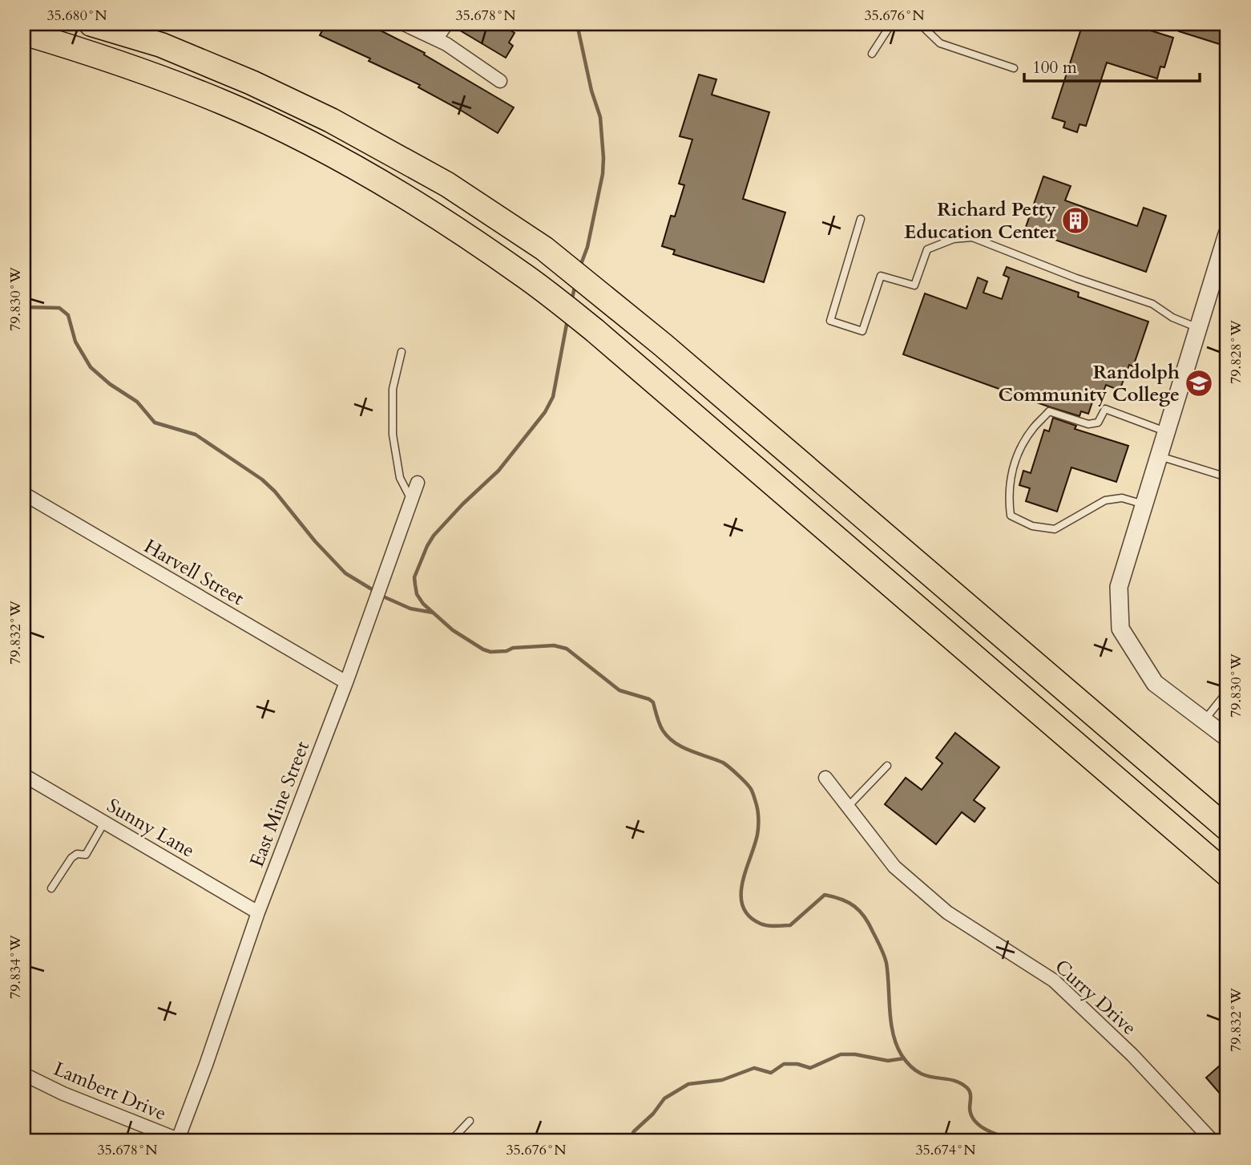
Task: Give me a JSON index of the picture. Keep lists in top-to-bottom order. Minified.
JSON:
{"streets":{"street":["Harvell Street","East Mine Street","Sunny Lane","Curry Drive","Lambert Drive"]},"crossings":[["Harvell Street","East Mine Street"],["East Mine Street","Sunny Lane"],["East Mine Street","Lambert Drive"]],"places":{"building":["Richard Petty Education Center"],"school or university":["Randolph Community College"]},"scale_bar":"100 m","coordinates":["35.680°N","35.678°N","35.676°N","79.830°W","79.828°W","79.832°W","79.834°W","35.674°N"]}
